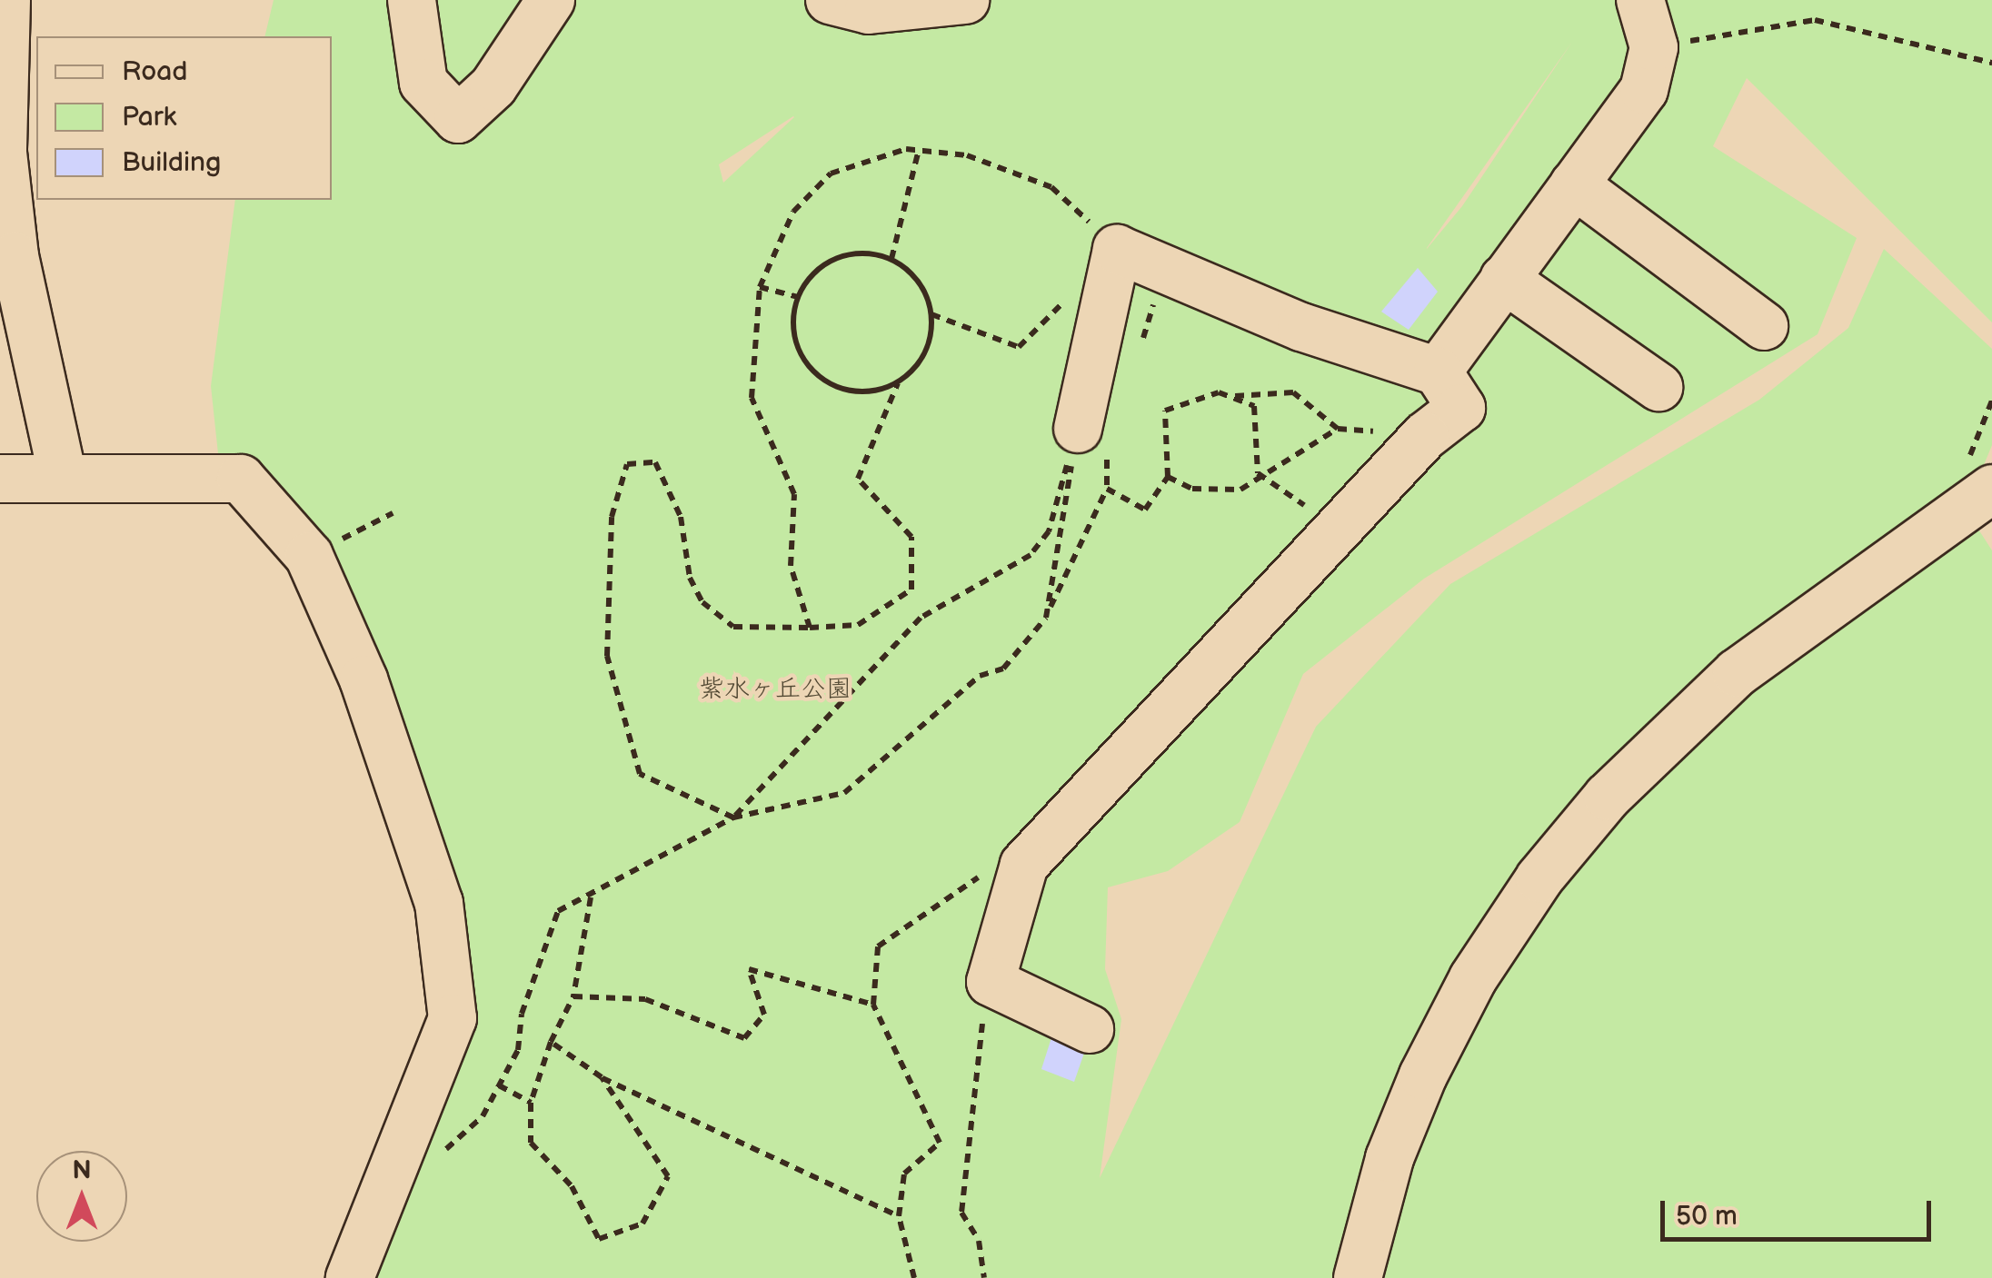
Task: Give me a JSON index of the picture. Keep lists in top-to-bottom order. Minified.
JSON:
{"parks":["紫水ヶ丘公園"],"legend":["Road","Park","Building"],"scale_bar":"50 m","north":"top"}
